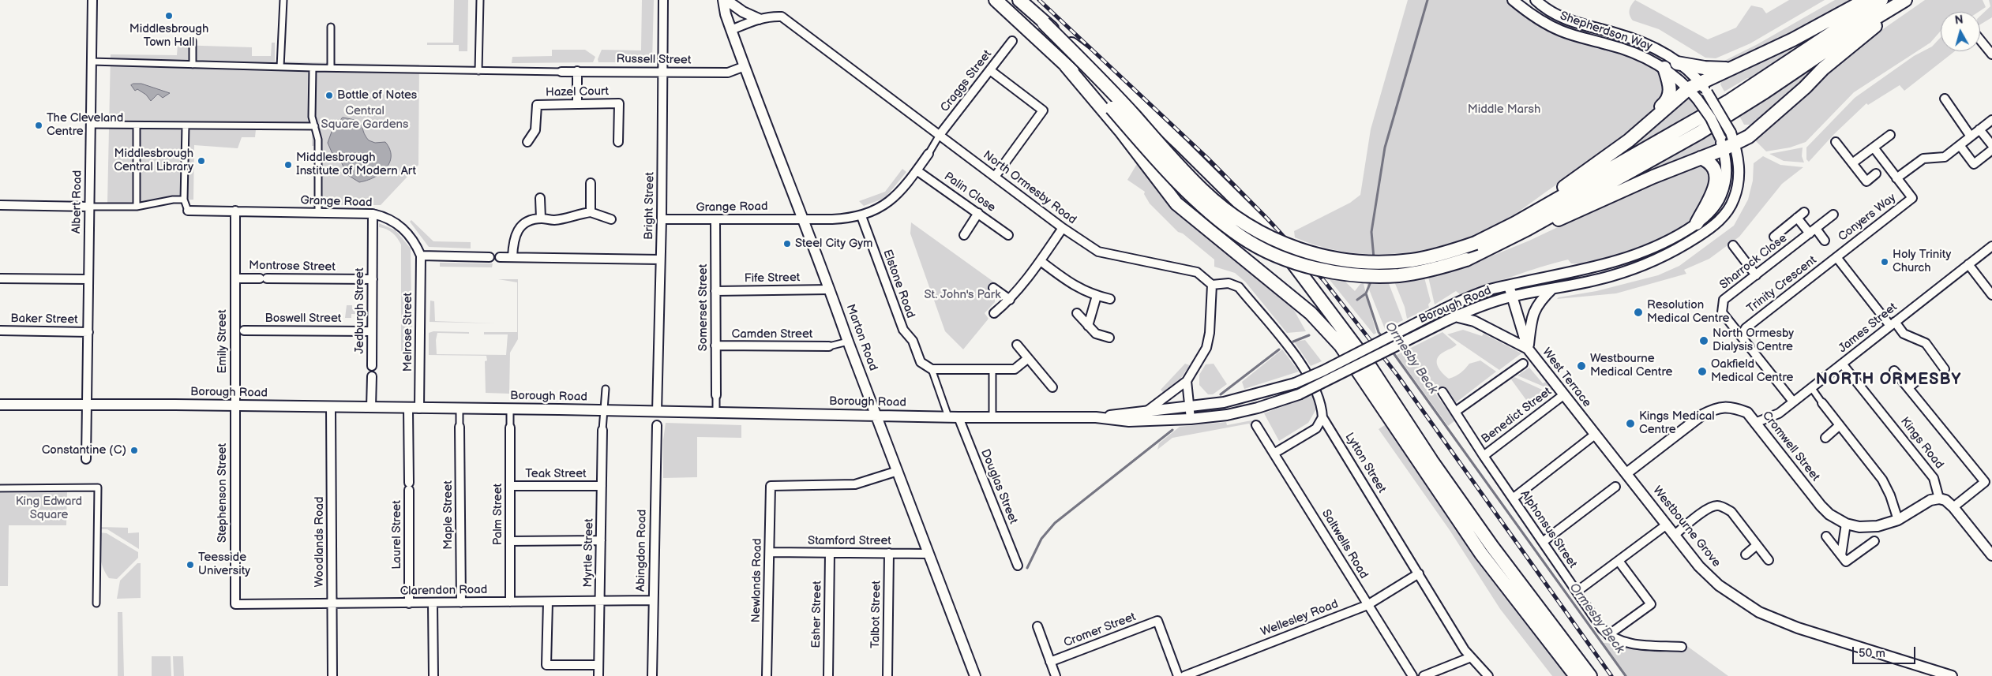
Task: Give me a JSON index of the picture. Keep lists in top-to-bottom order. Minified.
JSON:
{"streets":{"street":["Shepherdson Way","Russell Street","Craggs Street","Hazel Court","North Ormesby Road","Palin Close","Albert Road","Grange Road","Bright Street","Conyers Way","Sharrock Close","Montrose Street","Fife Street","Elstone Road","Trinity Crescent","Borough Road","Somerset Street","Jedburgh Street","Boswell Street","Baker Street","James Street","Melrose Street","Camden Street","Marton Road","Emily Street","West Terrace","Benedict Street","Kings Road","Cromwell Street","Lytton Street","Teak Street","Douglas Street","Stephenson Street","Palm Street","Maple Street","Westbourne Grove","Alphonsus Street","Laurel Street","Stamford Street","Woodlands Road","Saltwells Road","Abingdon Road","Myrtle Street","Newlands Road","Clarendon Road","Esher Street","Talbot Street","Wellesley Road","Cromer Street"]},"crossings":[["Shepherdson Way","Borough Road"],["Russell Street","Bright Street"],["Russell Street","Marton Road"],["Craggs Street","North Ormesby Road"],["North Ormesby Road","Marton Road"],["North Ormesby Road","Lytton Street"],["Albert Road","Borough Road"],["Albert Road","Baker Street"],["Grange Road","Bright Street"],["Grange Road","Elstone Road"],["Grange Road","Somerset Street"],["Grange Road","Jedburgh Street"],["Grange Road","Melrose Street"],["Grange Road","Marton Road"],["Grange Road","Emily Street"],["Bright Street","Borough Road"],["Conyers Way","Trinity Crescent"],["Sharrock Close","Trinity Crescent"],["Montrose Street","Jedburgh Street"],["Montrose Street","Emily Street"],["Fife Street","Somerset Street"],["Fife Street","Marton Road"],["Borough Road","Jedburgh Street"],["Borough Road","Melrose Street"],["Borough Road","Marton Road"],["Borough Road","Emily Street"],["Borough Road","West Terrace"],["Borough Road","Douglas Street"],["Borough Road","Stephenson Street"],["Borough Road","Laurel Street"],["Borough Road","Woodlands Road"],["Somerset Street","Camden Street"],["Jedburgh Street","Boswell Street"],["Boswell Street","Emily Street"],["James Street","Kings Road"],["James Street","Cromwell Street"],["Marton Road","Stamford Street"],["Marton Road","Newlands Road"],["Emily Street","Stephenson Street"],["West Terrace","Benedict Street"],["West Terrace","Cromwell Street"],["West Terrace","Westbourne Grove"],["Benedict Street","Alphonsus Street"],["Kings Road","Cromwell Street"],["Cromwell Street","Westbourne Grove"],["Lytton Street","Wellesley Road"],["Teak Street","Palm Street"],["Teak Street","Myrtle Street"],["Stephenson Street","Clarendon Road"],["Palm Street","Clarendon Road"],["Maple Street","Clarendon Road"],["Laurel Street","Clarendon Road"],["Stamford Street","Newlands Road"],["Stamford Street","Esher Street"],["Stamford Street","Talbot Street"],["Woodlands Road","Clarendon Road"],["Saltwells Road","Wellesley Road"],["Abingdon Road","Clarendon Road"],["Myrtle Street","Clarendon Road"]],"districts":["NORTH ORMESBY"],"water":["Ormesby Beck"],"parks":["Middle Marsh","Central Square Gardens","St. John's Park","King Edward Square"],"places":["Middlesbrough Town Hall","Bottle of Notes","The Cleveland Centre","Middlesbrough Central Library","Middlesbrough Institute of Modern Art","Steel City Gym","Holy Trinity Church","Resolution Medical Centre","North Ormesby Dialysis Centre","Westbourne Medical Centre","Oakfield Medical Centre","Kings Medical Centre","Constantine (C)","Teesside University"],"scale_bar":"50 m","north":"top"}
